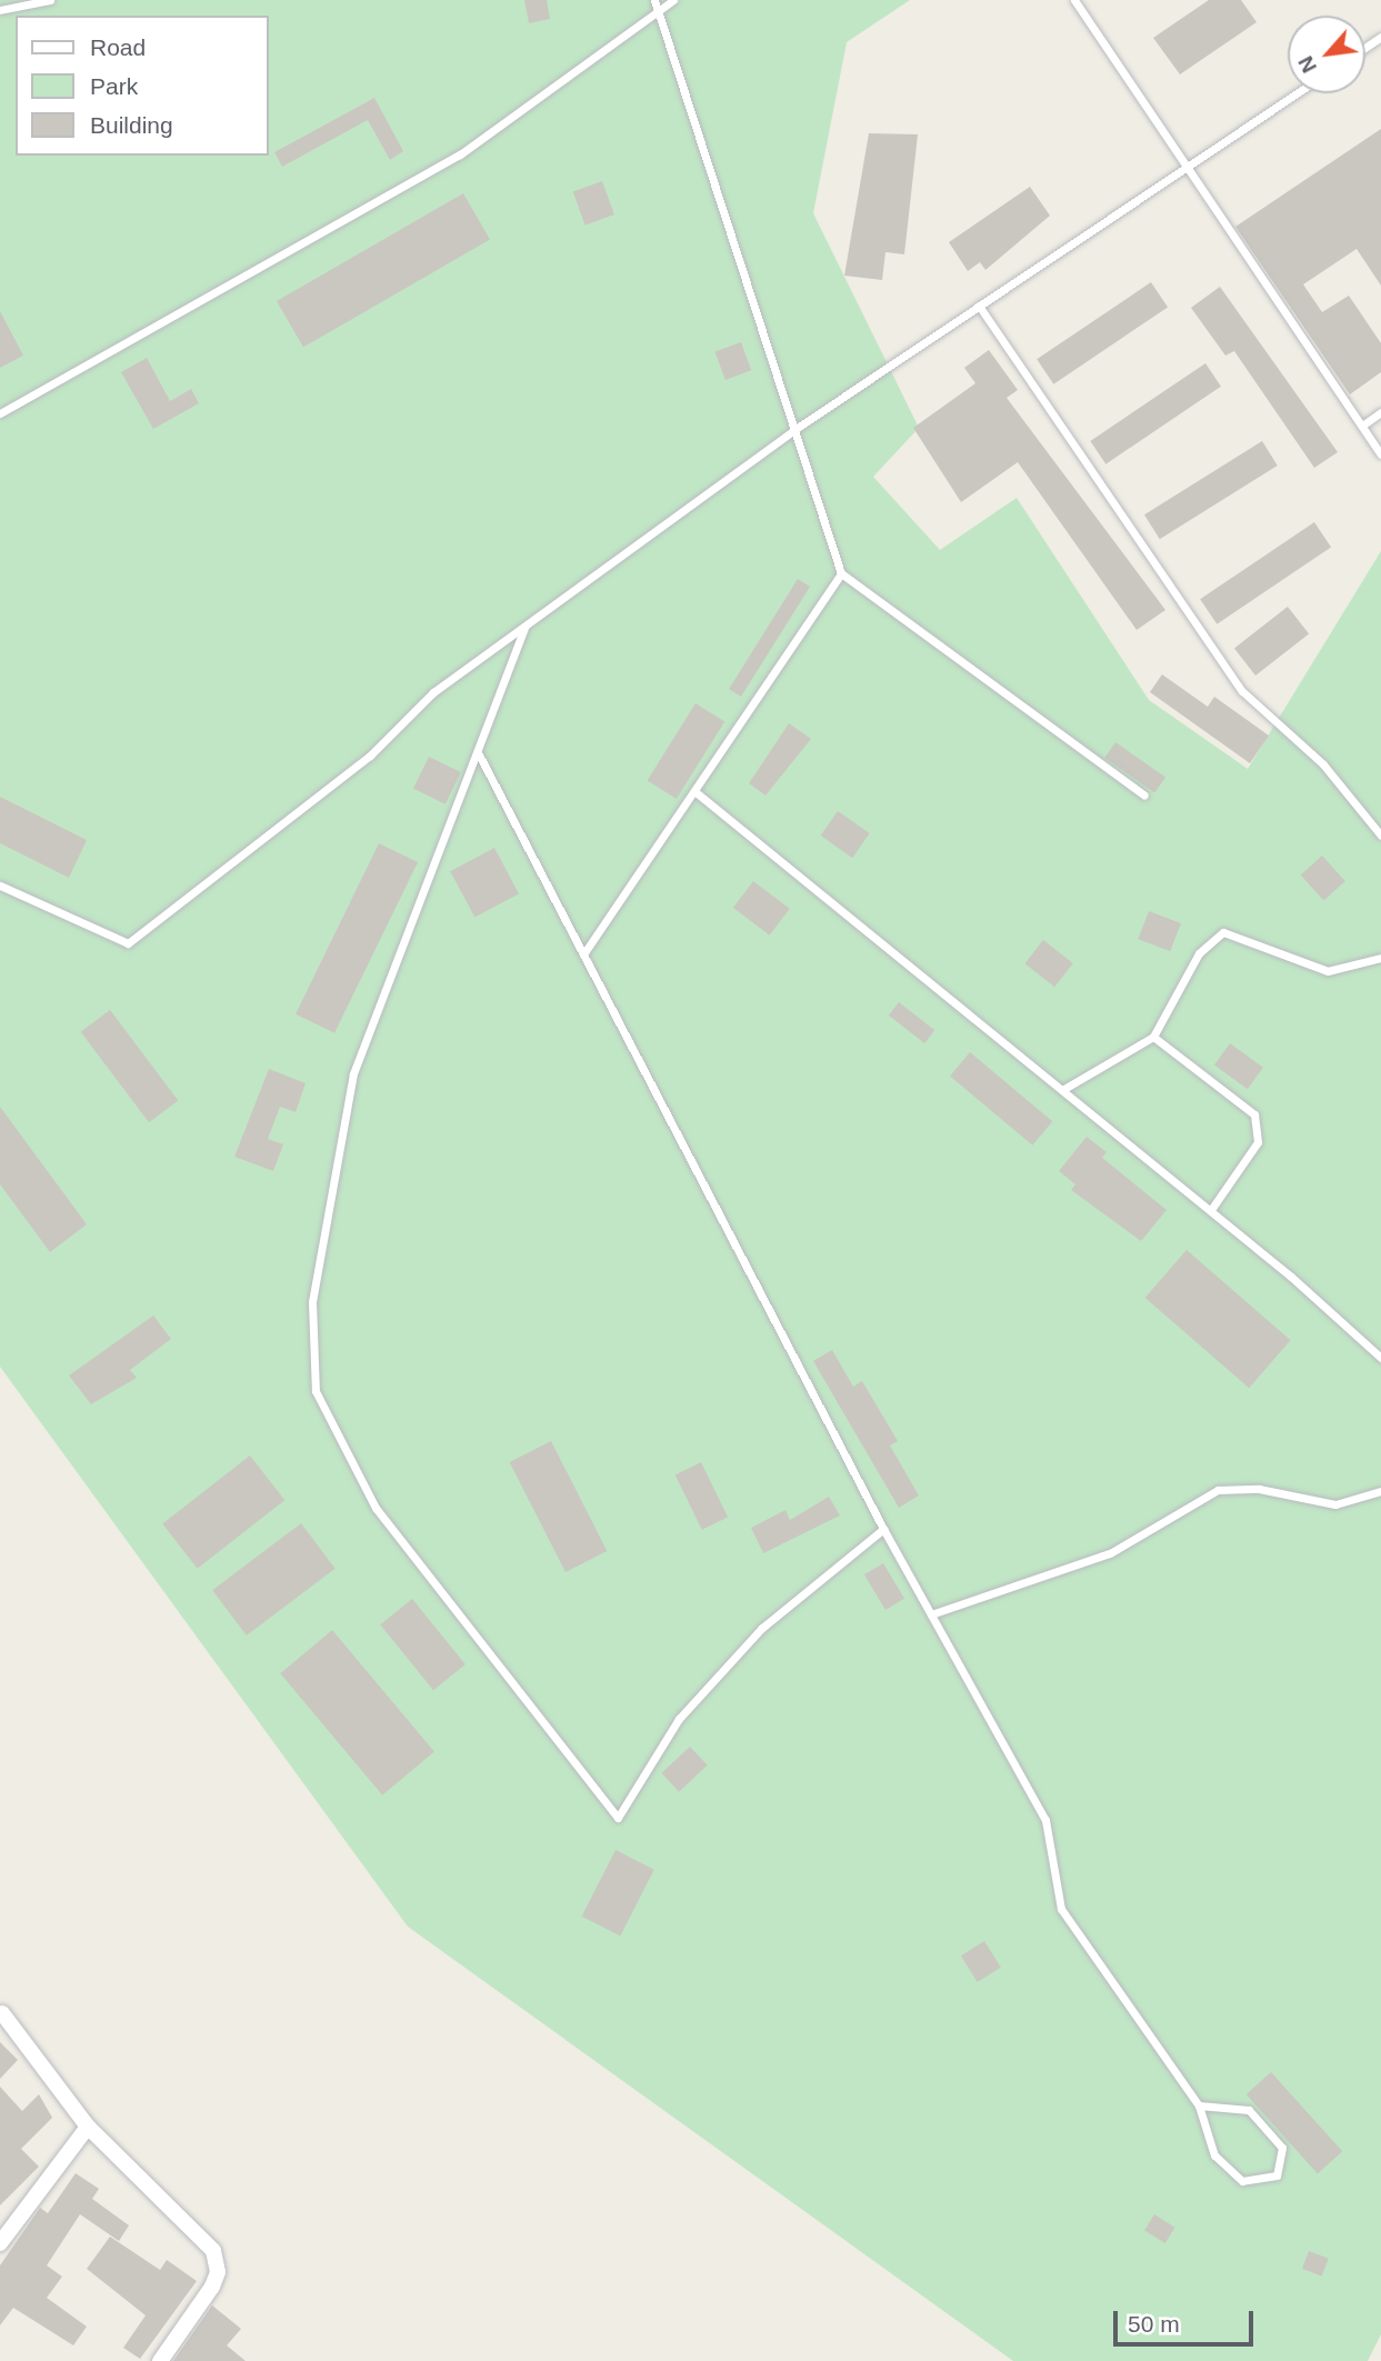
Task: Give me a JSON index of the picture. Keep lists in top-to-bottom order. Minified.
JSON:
{"legend":["Road","Park","Building"],"scale_bar":"50 m","north":"bottom left"}
